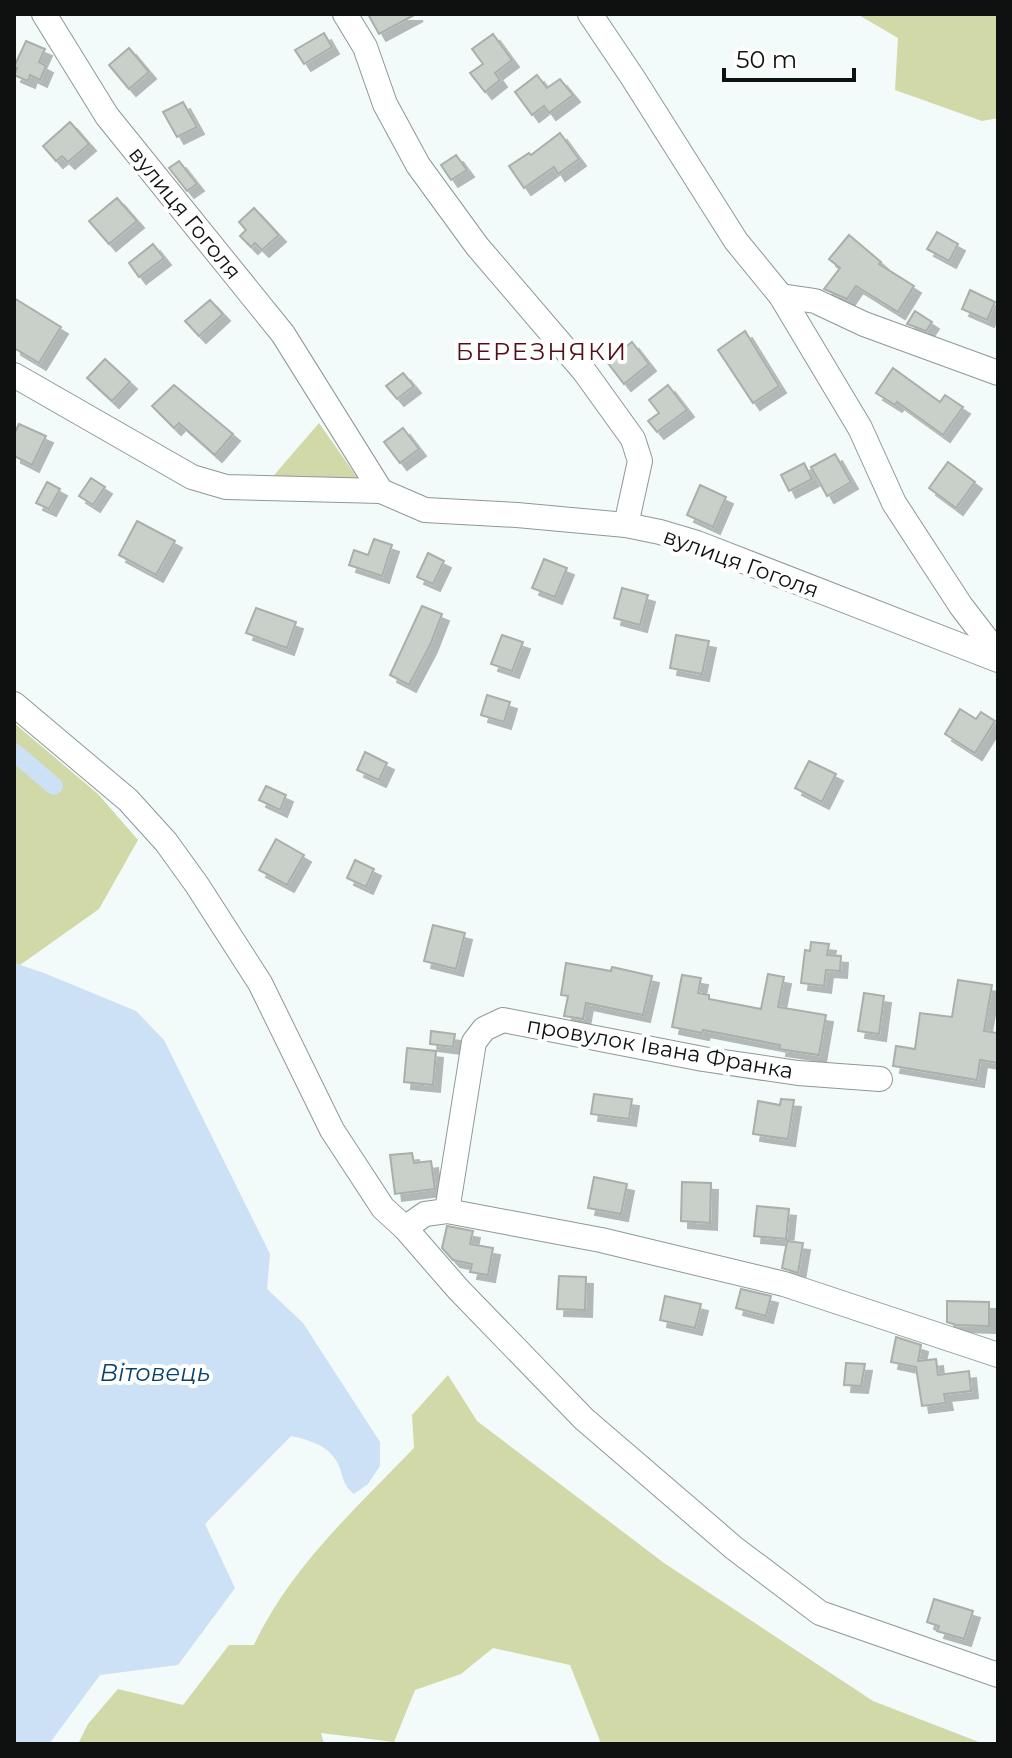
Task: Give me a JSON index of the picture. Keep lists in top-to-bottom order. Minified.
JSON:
{"streets":{"street":["вулиця Гоголя","провулок Івана Франка"]},"districts":["БЕРЕЗНЯКИ"],"water":["Вітовець"],"scale_bar":"50 m"}
